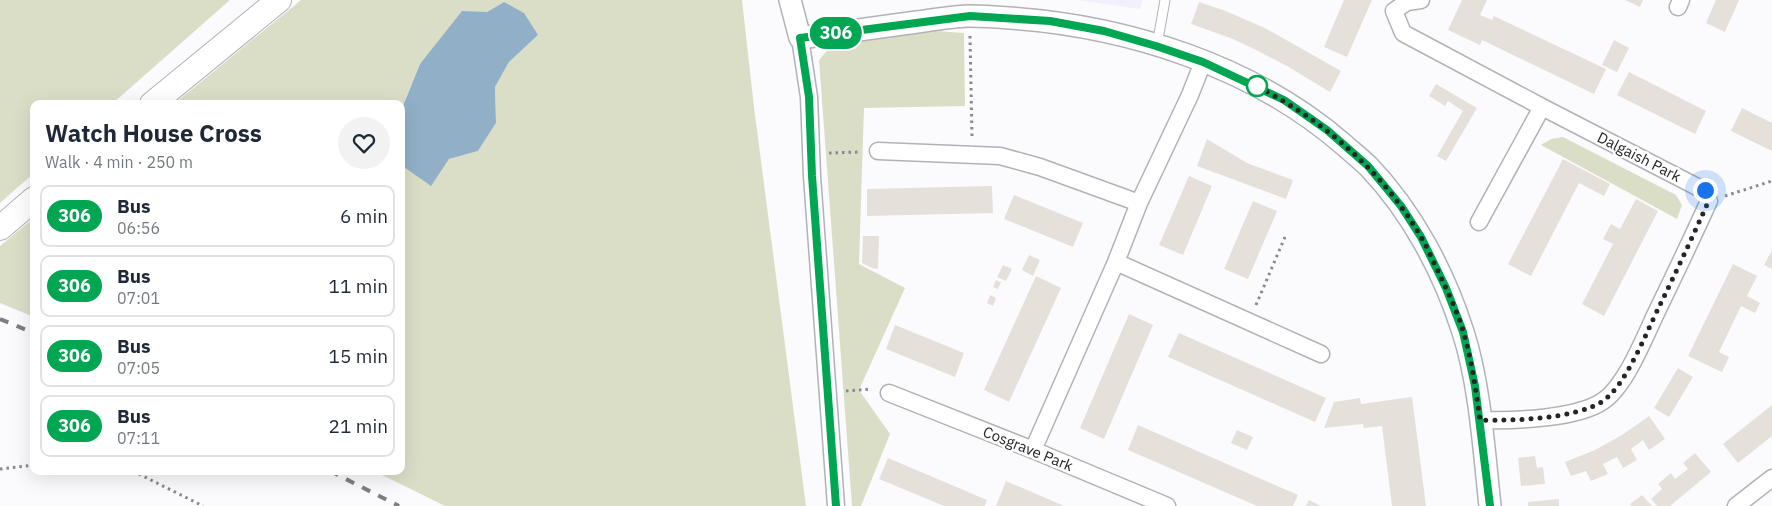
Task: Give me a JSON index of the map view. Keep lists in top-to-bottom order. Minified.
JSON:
{"streets":{"street":["Dalgaish Park","Cosgrave Park"]},"lines":["bus line 306"],"page":{"on_map":"306","heading":["Watch House Cross","Walk · 4 min · 250 m"],"list":[{"mark":"306","name":"Bus","note":"06:56","value":"6 min"},{"mark":"306","name":"Bus","note":"07:01","value":"11 min"},{"mark":"306","name":"Bus","note":"07:05","value":"15 min"},{"mark":"306","name":"Bus","note":"07:11","value":"21 min"}]}}
